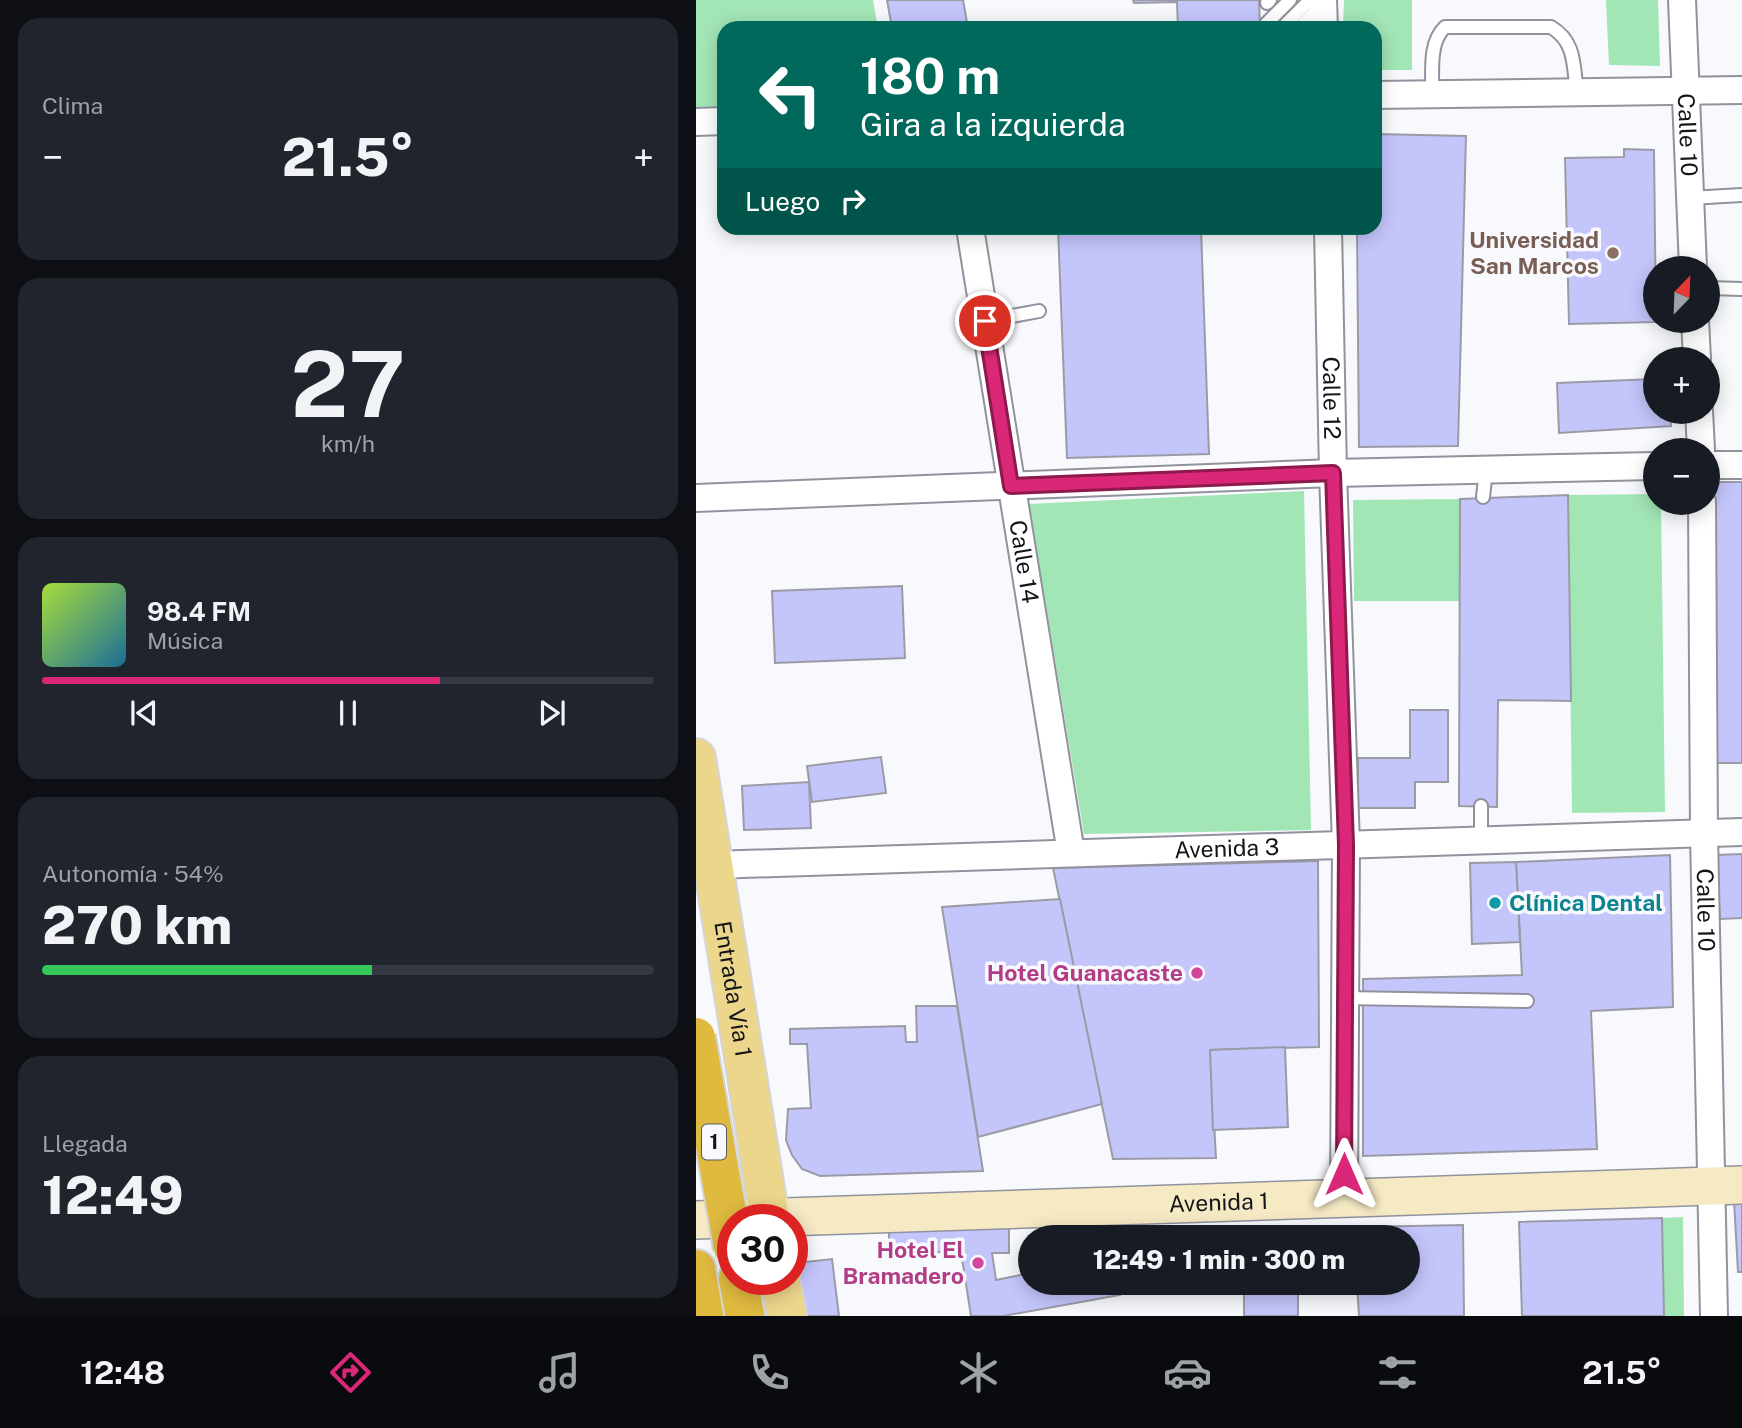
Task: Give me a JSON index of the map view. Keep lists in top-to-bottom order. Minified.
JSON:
{"streets":{"highway":["1"],"main road":["Entrada Vía 1"],"street":["Calle 10","Calle 12","Calle 14","Avenida 3","Avenida 1"]},"crossings":[["Calle 10","Avenida 3"],["Calle 10","Avenida 1"],["Calle 12","Avenida 3"],["Calle 12","Avenida 1"],["Calle 14","Avenida 3"],["Avenida 3","Entrada Vía 1"]],"places":["Universidad San Marcos","Clínica Dental","Hotel Guanacaste","Hotel El Bramadero"],"north":"top right","page":{"tile":["Clima",["27","km/h"],["Autonomía · 54%","270 km"],["Llegada","12:49"]],"turn":["180 m","Gira a la izquierda"],"heat":["−","21.5°","+"],"then":"Luego","map_buttons":["+","−"],"song":["98.4 FM","Música"],"limit":"30","trip":"12:49 · 1 min · 300 m","tabs":["12:48","21.5°"]}}
